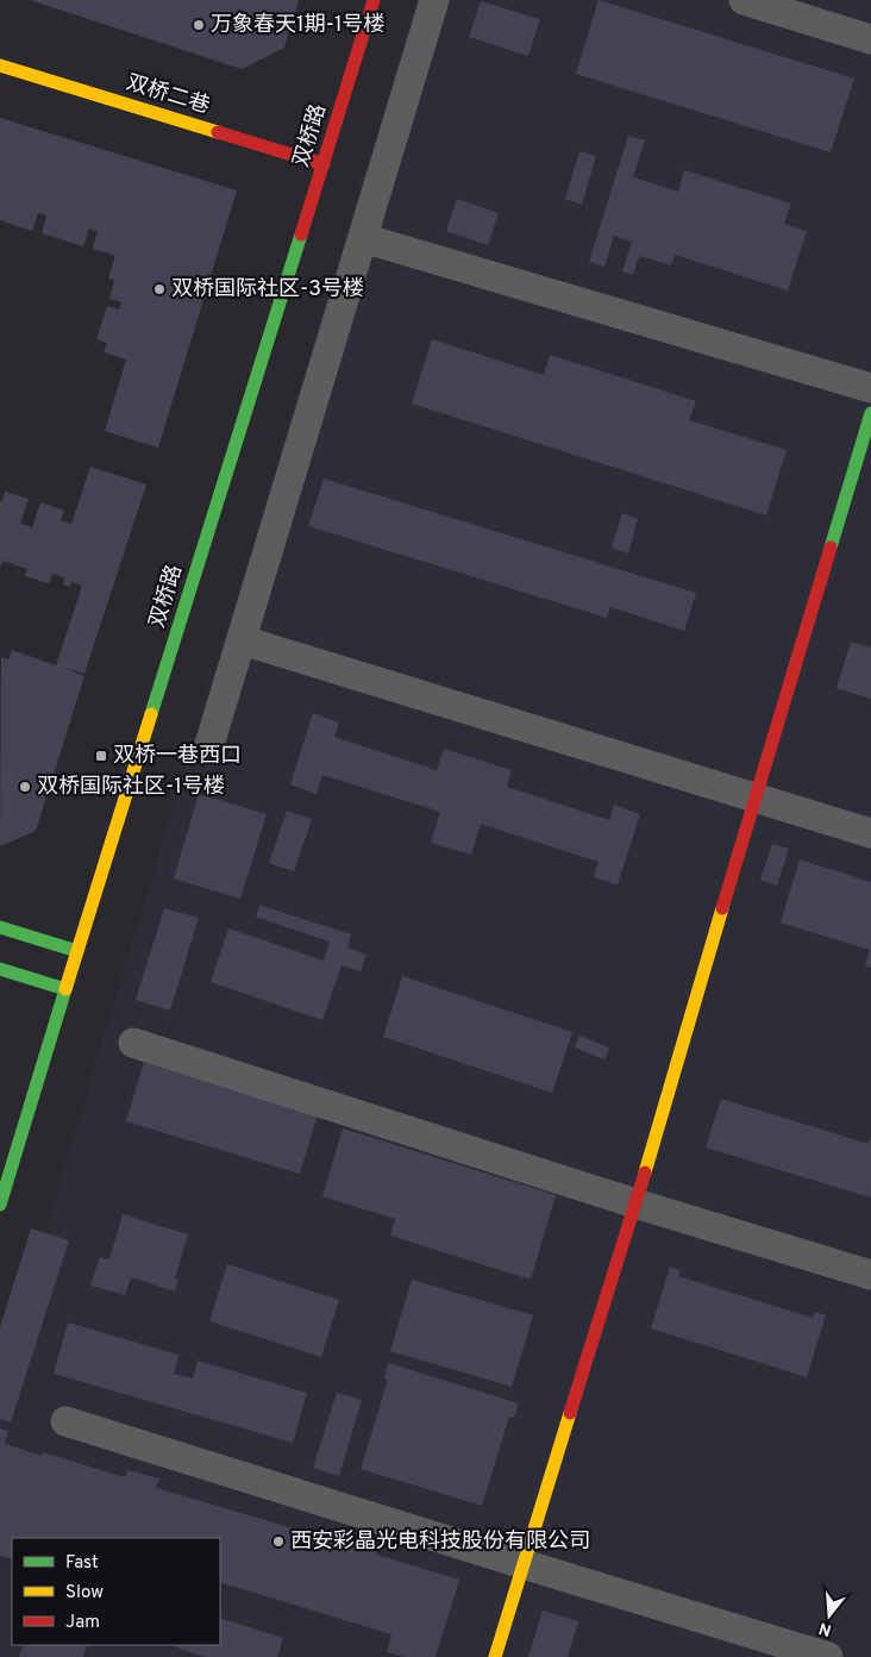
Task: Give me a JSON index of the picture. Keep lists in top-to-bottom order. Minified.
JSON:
{"streets":{"street":["双桥二巷","双桥路"]},"crossings":[["双桥二巷","双桥路"]],"places":{"other":["万象春天1期-1号楼","双桥国际社区-3号楼","双桥国际社区-1号楼","西安彩晶光电科技股份有限公司"],"transit":["双桥一巷西口"]},"legend":["Fast","Slow","Jam"],"north":"bottom"}
